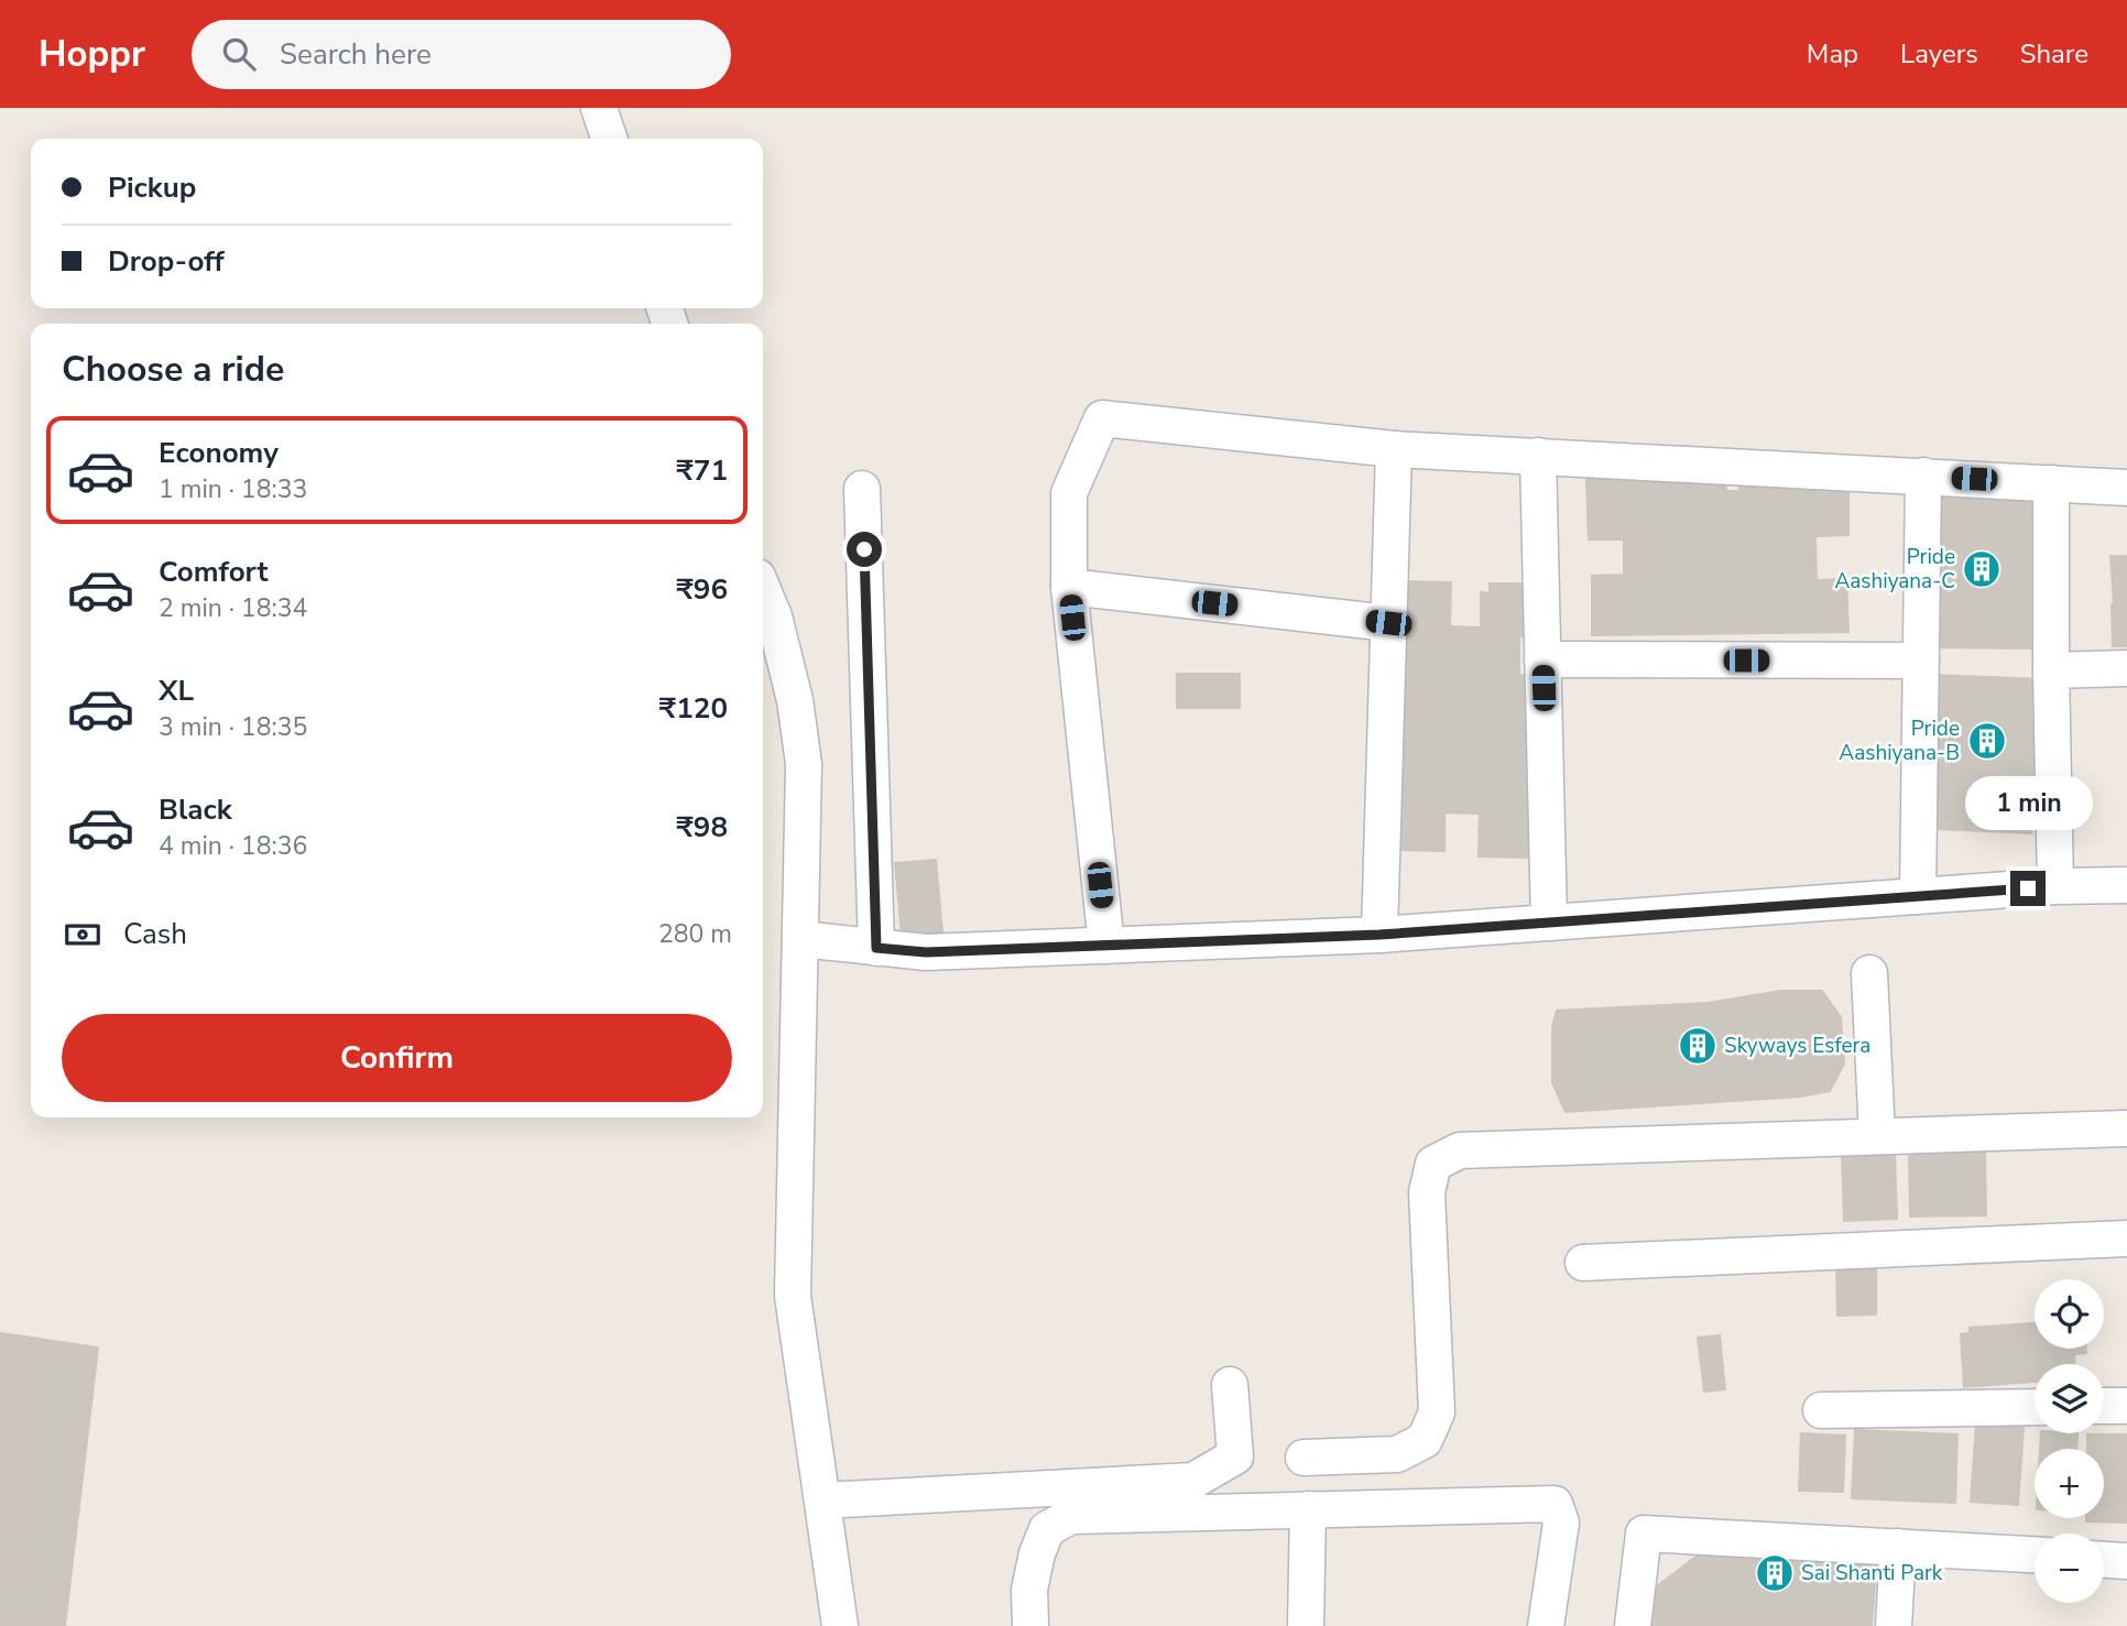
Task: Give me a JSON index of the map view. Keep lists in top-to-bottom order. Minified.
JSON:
{"places":{"building":["Pride Aashiyana-C","Pride Aashiyana-B","Skyways Esfera","Sai Shanti Park"]},"page":{"header":"Hoppr","search":"Search here","nav":["Map","Layers","Share"],"banner":["Pickup","Drop-off"],"heading":"Choose a ride","list":[{"name":"Economy","note":"1 min · 18:33","value":"₹71"},{"name":"Comfort","note":"2 min · 18:34","value":"₹96"},{"name":"XL","note":"3 min · 18:35","value":"₹120"},{"name":"Black","note":"4 min · 18:36","value":"₹98"}],"bubble":"1 min","pay":["Cash","280 m"],"buttons":"Confirm","map_buttons":["+","−"]}}
